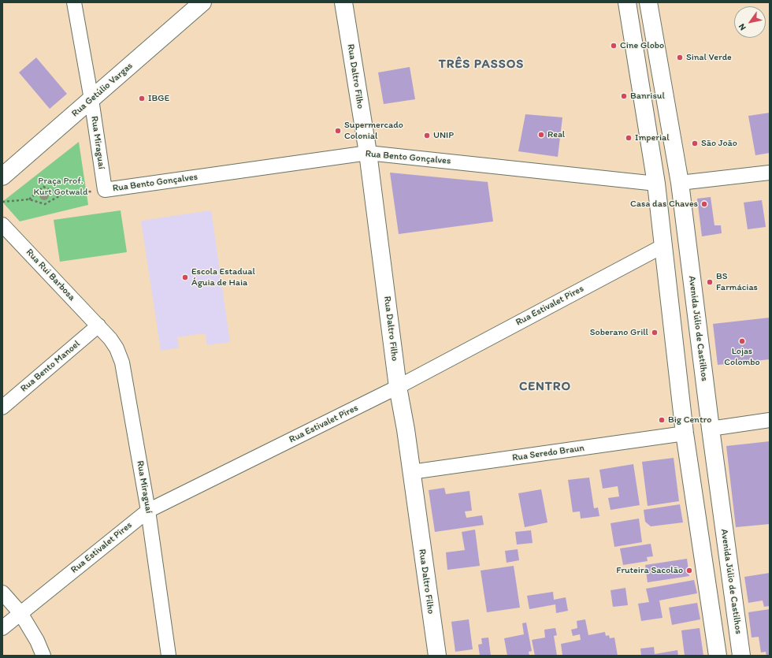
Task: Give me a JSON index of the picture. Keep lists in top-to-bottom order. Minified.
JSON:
{"streets":{"main road":["Rua Daltro Filho","Rua Getúlio Vargas","Avenida Júlio de Castilhos"],"street":["Rua Miraguaí","Rua Bento Gonçalves","Rua Rui Barbosa","Rua Estivalet Pires","Rua Bento Manoel","Rua Seredo Braun"]},"crossings":[["Rua Daltro Filho","Rua Bento Gonçalves"],["Rua Daltro Filho","Rua Estivalet Pires"],["Rua Daltro Filho","Rua Seredo Braun"],["Rua Getúlio Vargas","Rua Miraguaí"],["Rua Miraguaí","Rua Bento Gonçalves"],["Rua Miraguaí","Rua Rui Barbosa"],["Rua Miraguaí","Rua Estivalet Pires"],["Rua Miraguaí","Rua Bento Manoel"],["Rua Rui Barbosa","Rua Bento Manoel"]],"districts":["TRÊS PASSOS","CENTRO"],"parks":["Praça Prof. Kurt Gotwald"],"places":["Cine Globo","Sinal Verde","Banrisul","IBGE","Supermercado Colonial","Real","UNIP","Imperial","São João","Casa das Chaves","Escola Estadual Águia de Haia","BS Farmácias","Soberano Grill","Lojas Colombo","Big Centro","Fruteira Sacolão"],"north":"bottom left"}
